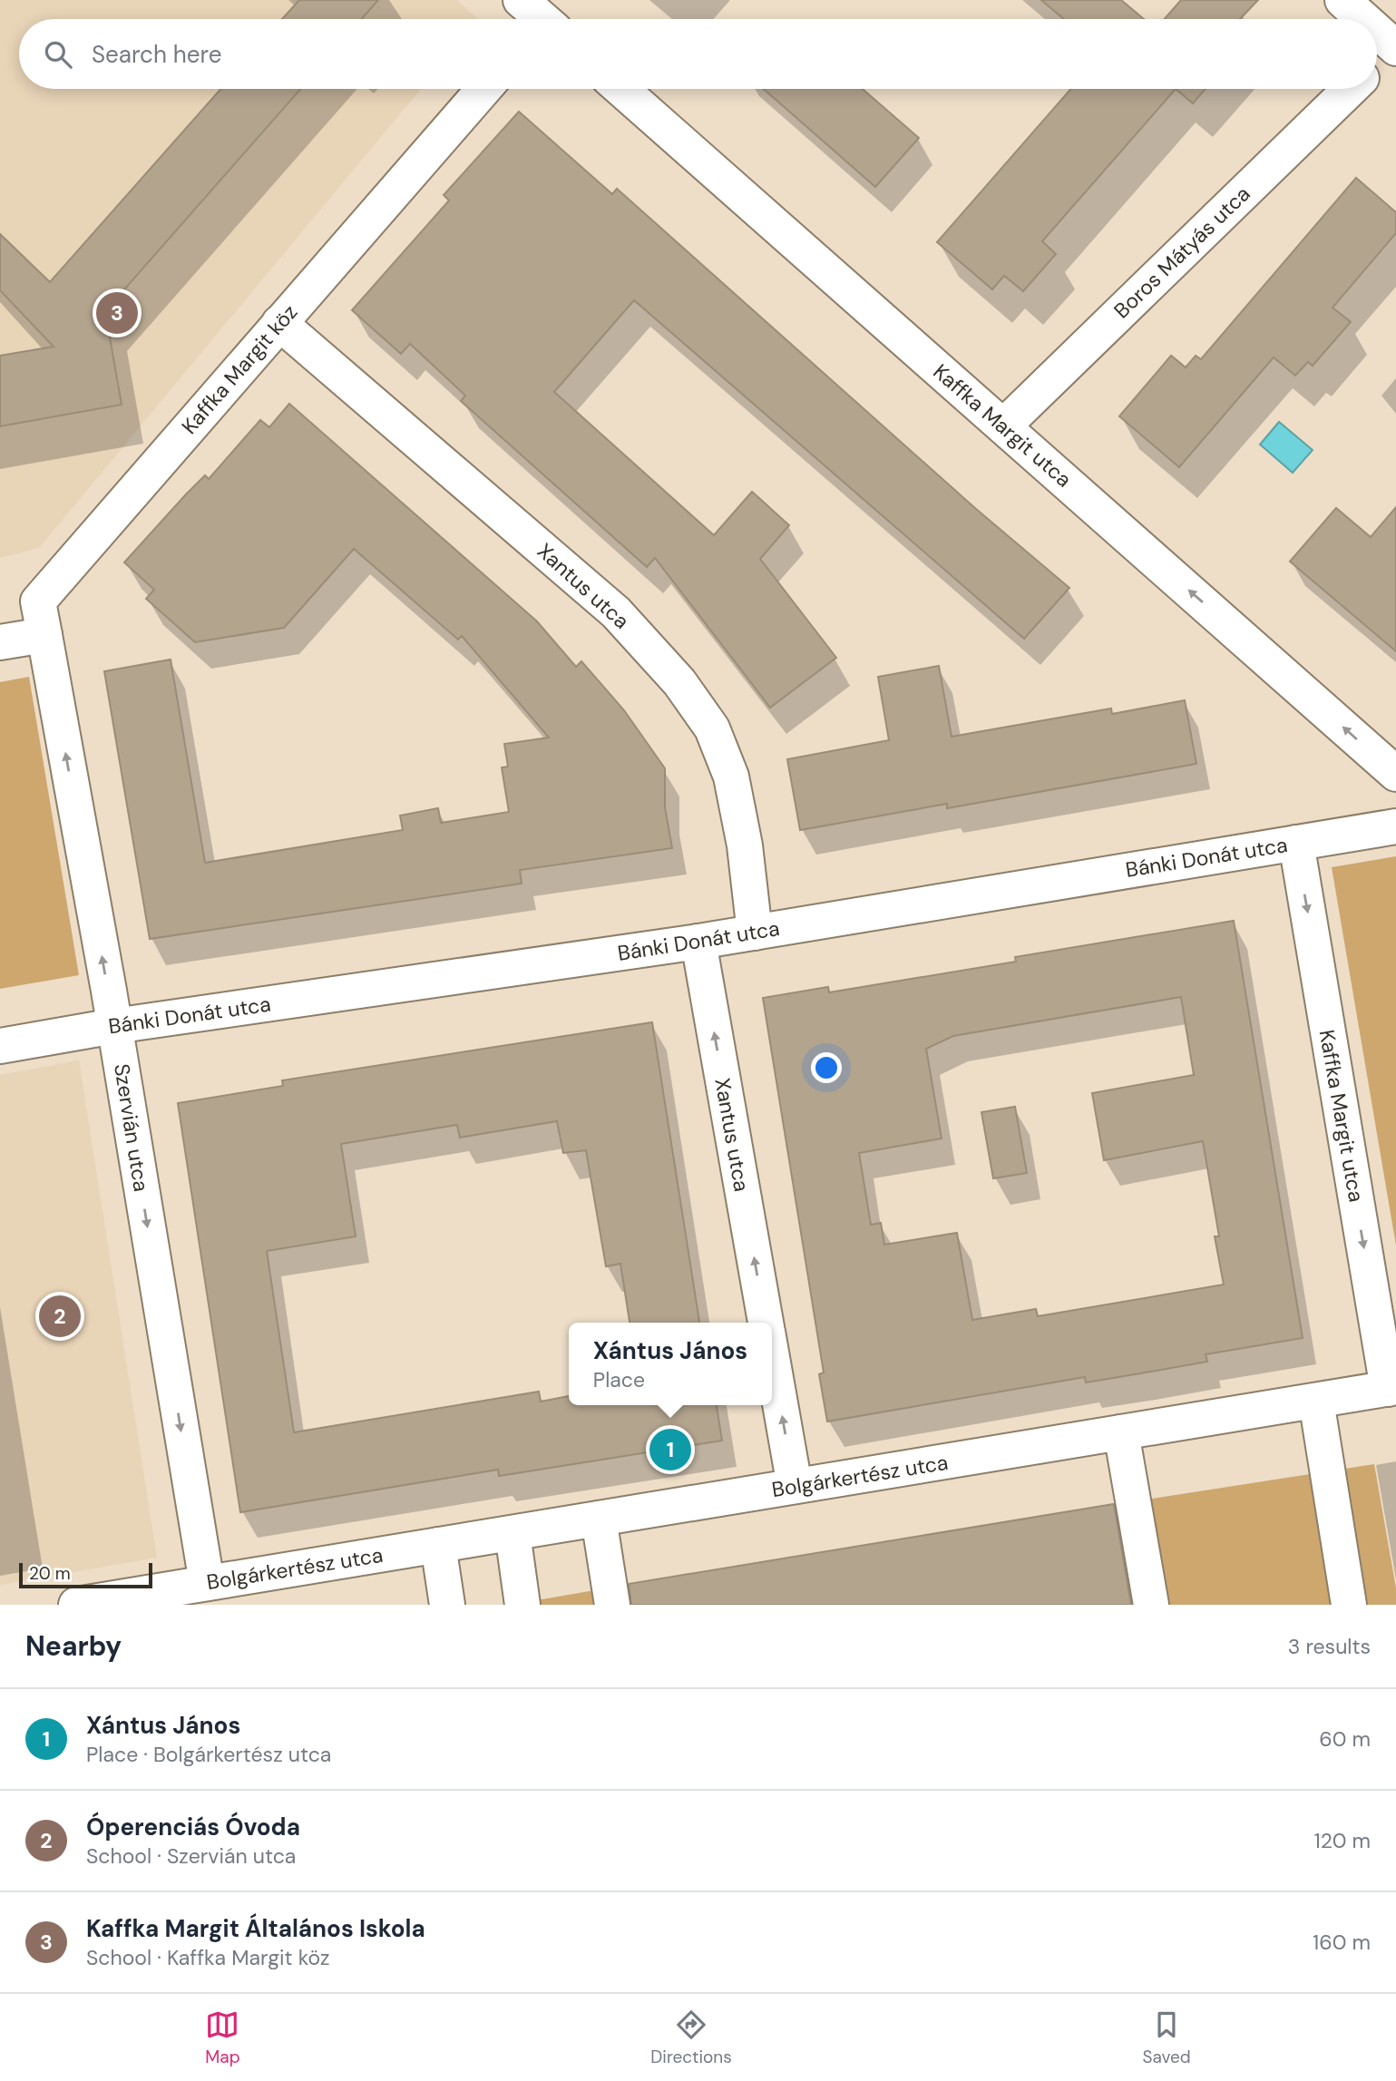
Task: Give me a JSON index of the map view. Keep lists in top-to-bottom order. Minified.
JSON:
{"streets":{"street":["Boros Mátyás utca","Kaffka Margit köz","Kaffka Margit utca","Xantus utca","Bánki Donát utca","Szervián utca","Bolgárkertész utca"]},"crossings":[["Boros Mátyás utca","Kaffka Margit utca"],["Kaffka Margit köz","Xantus utca"],["Kaffka Margit köz","Szervián utca"],["Kaffka Margit utca","Bánki Donát utca"],["Kaffka Margit utca","Bolgárkertész utca"],["Xantus utca","Bánki Donát utca"],["Xantus utca","Bolgárkertész utca"],["Bánki Donát utca","Szervián utca"],["Szervián utca","Bolgárkertész utca"]],"one_way":["Xantus utca"],"scale_bar":"20 m","page":{"search":"Search here","pins":["3","2","1"],"popup":["Xántus János","Place"],"scale":"20 m","heading":["Nearby","3 results"],"list":[{"mark":"1","name":"Xántus János","note":"Place · Bolgárkertész utca","value":"60 m"},{"mark":"2","name":"Óperenciás Óvoda","note":"School · Szervián utca","value":"120 m"},{"mark":"3","name":"Kaffka Margit Általános Iskola","note":"School · Kaffka Margit köz","value":"160 m"}],"nav":["Map","Directions","Saved"]}}
